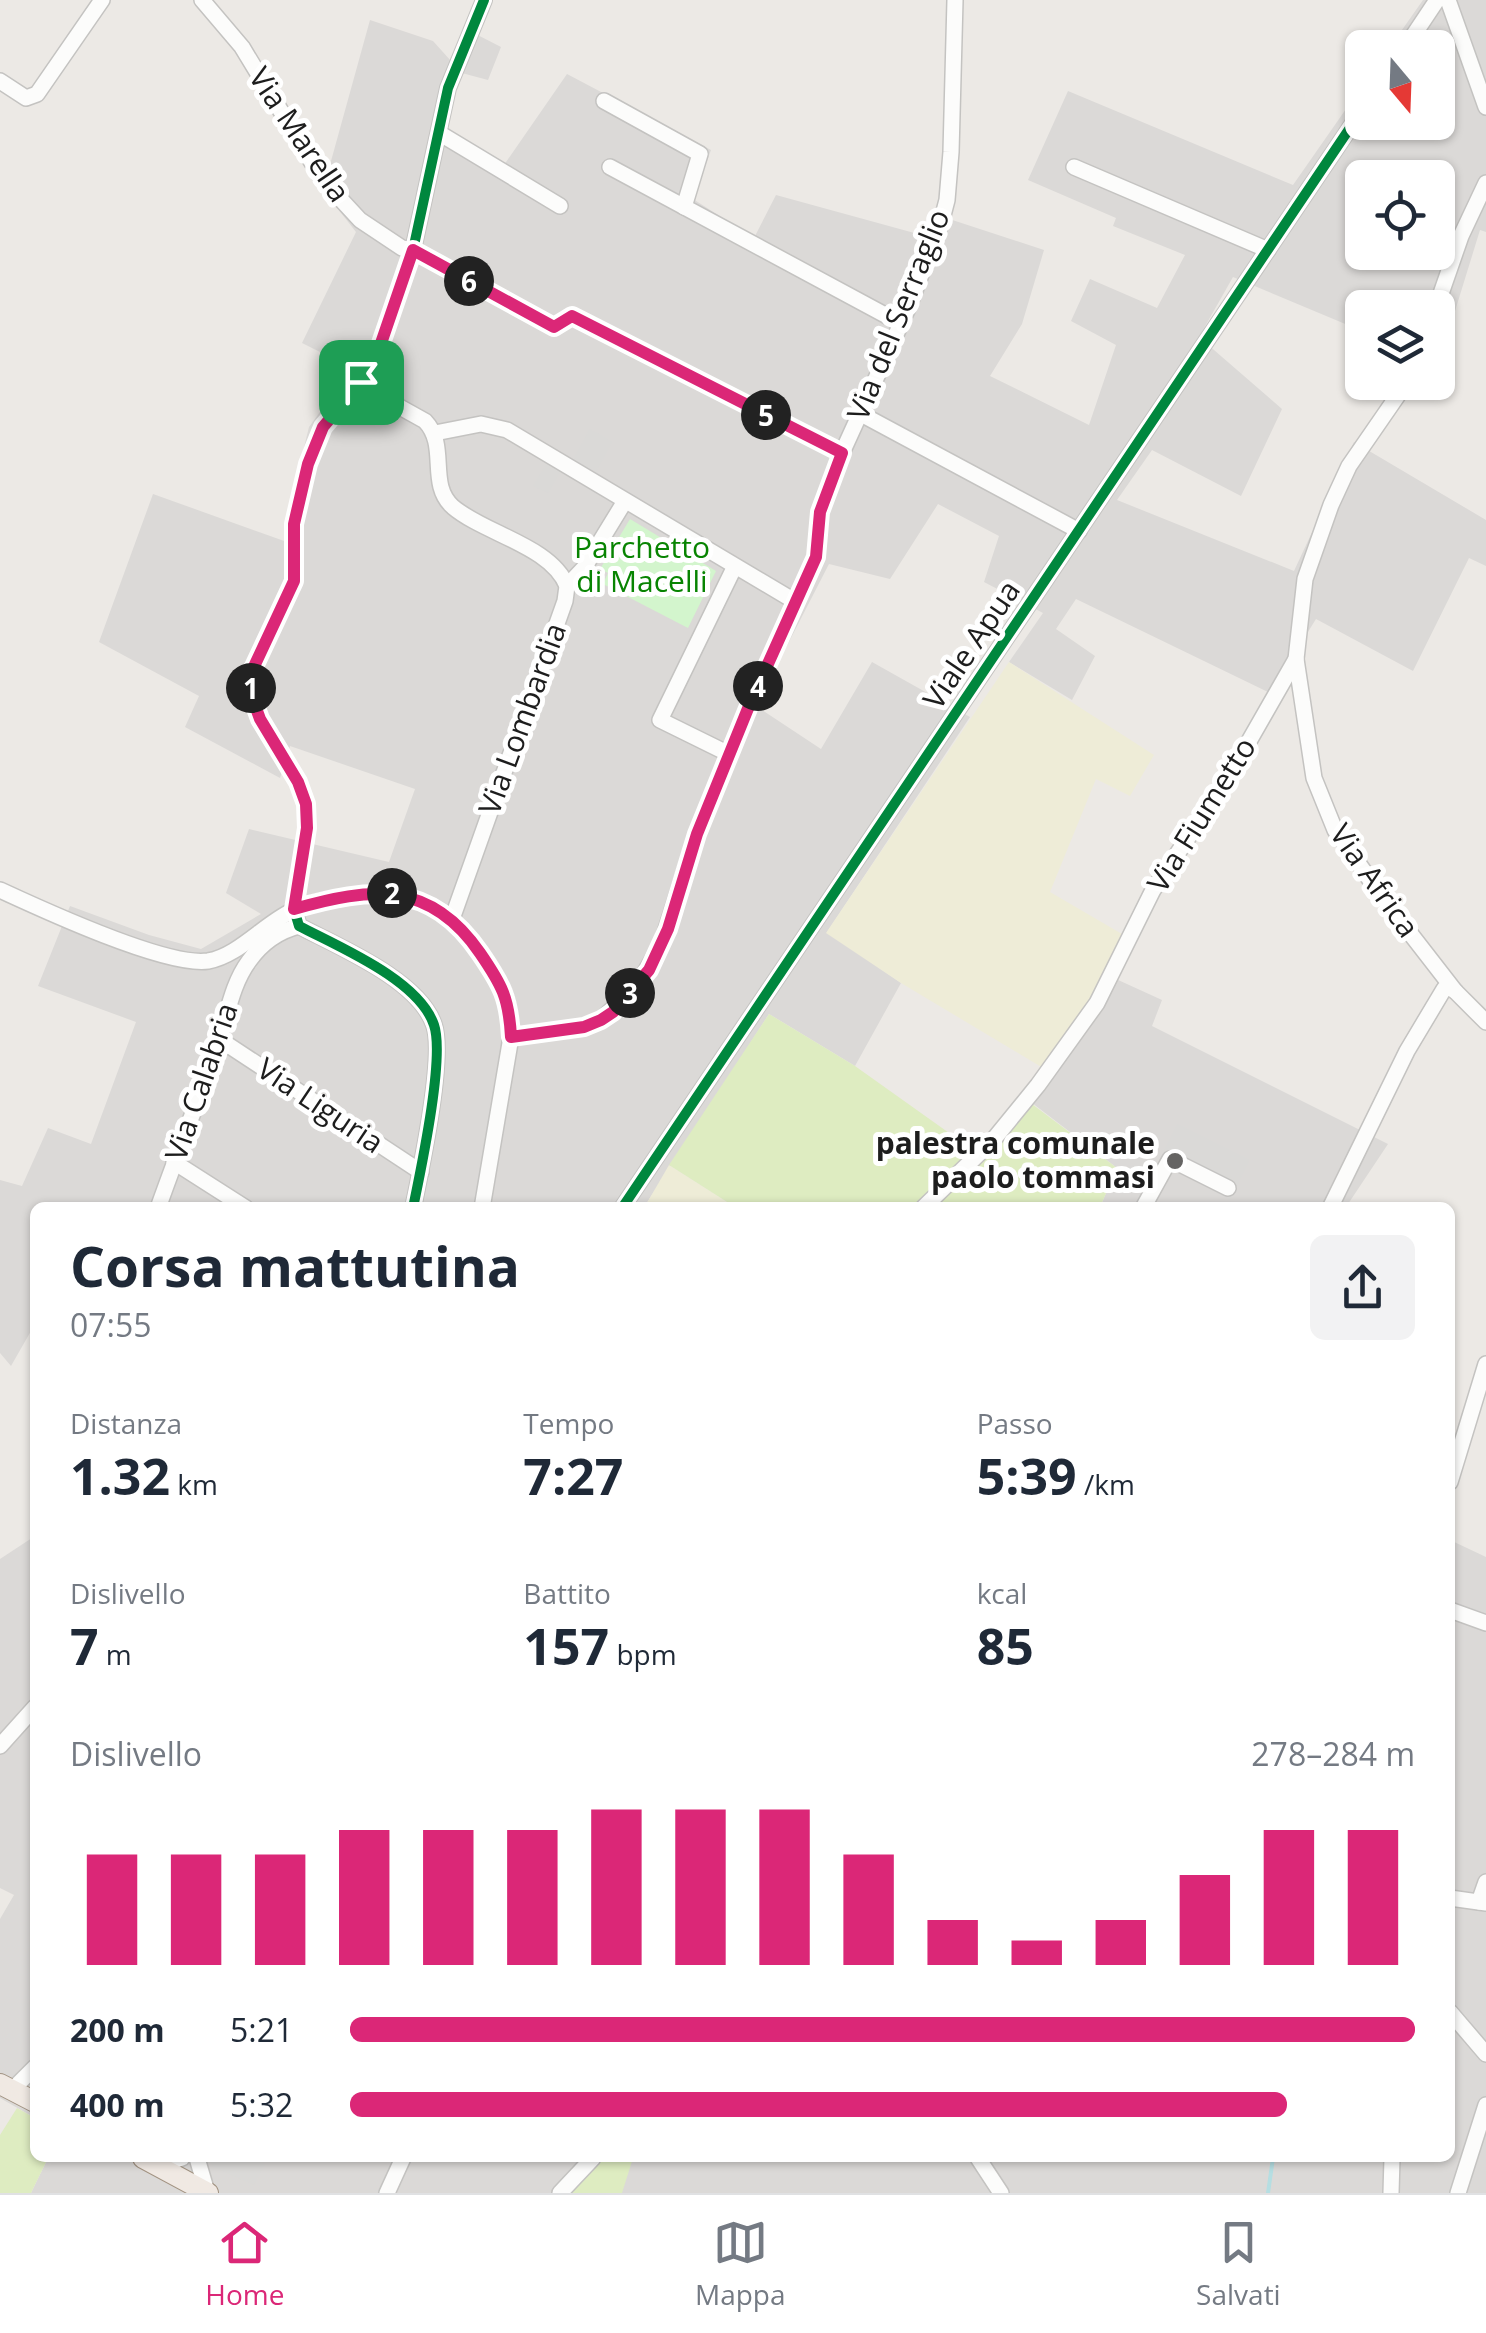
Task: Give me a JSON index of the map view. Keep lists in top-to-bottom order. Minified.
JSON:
{"streets":{"street":["Via Marella","Via del Serraglio","Viale Apua","Via Lombardia","Via Fiumetto","Via Africa","Via Calabria","Via Liguria"]},"crossings":[["Via Marella","Via del Serraglio"],["Via Fiumetto","Via Africa"],["Via Calabria","Via Liguria"]],"parks":["Parchetto di Macelli"],"places":["palestra comunale paolo tommasi"],"north":"bottom","page":{"pins":["6","5","4","1","2","3"],"heading":["Corsa mattutina","07:55"],"stats":[["Distanza","1.32 km"],["Tempo","7:27"],["Passo","5:39 /km"],["Dislivello","7 m"],["Battito","157 bpm"],["kcal","85"]],"chart":["Dislivello","278–284 m"],"list":[{"name":"200 m","note":"5:21"},{"name":"400 m","note":"5:32"}],"tabs":["Home","Mappa","Salvati"]}}
